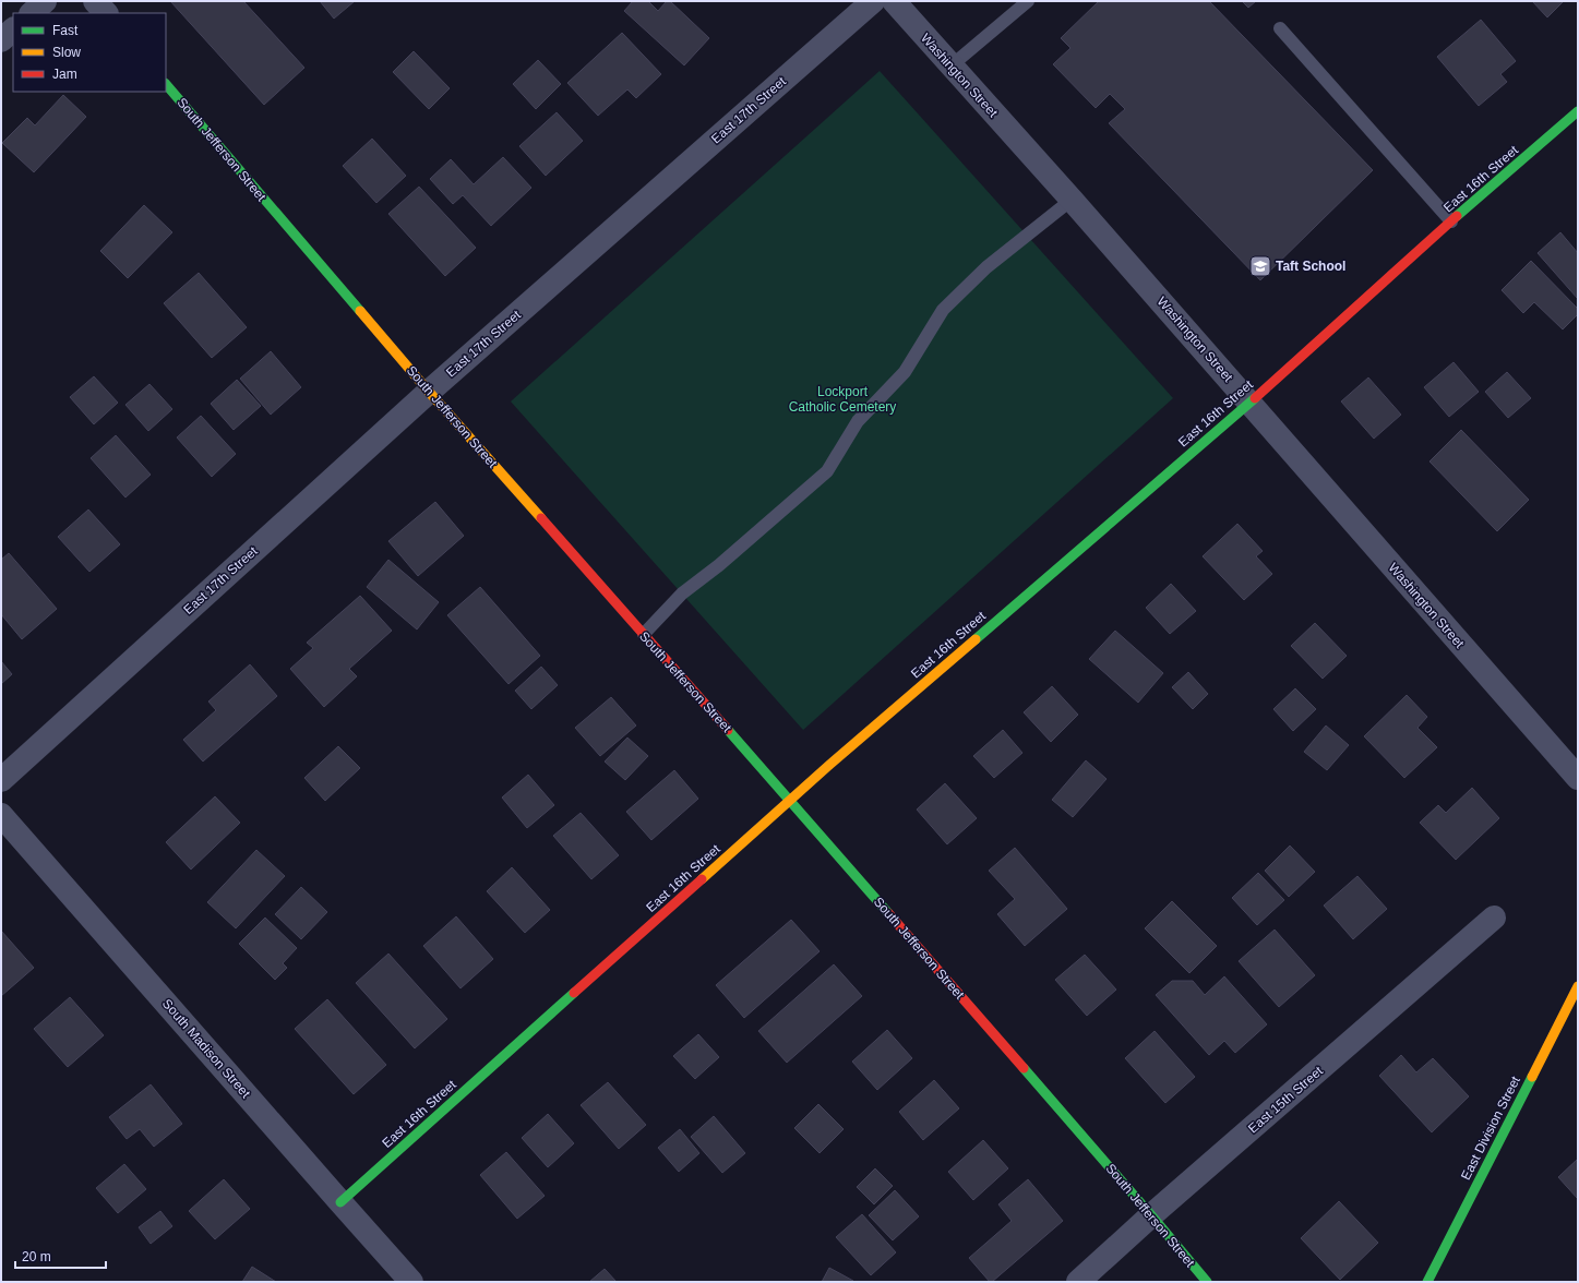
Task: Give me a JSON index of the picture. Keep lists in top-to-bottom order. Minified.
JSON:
{"streets":{"street":["Washington Street","East 17th Street","South Jefferson Street","East 16th Street","South Madison Street","East 15th Street","East Division Street"]},"crossings":[["Washington Street","East 16th Street"],["East 17th Street","South Jefferson Street"],["South Jefferson Street","East 16th Street"],["South Jefferson Street","East 15th Street"],["East 16th Street","South Madison Street"]],"parks":["Lockport Catholic Cemetery"],"places":{"school or university":["Taft School"]},"legend":["Fast","Slow","Jam"],"scale_bar":"20 m"}
